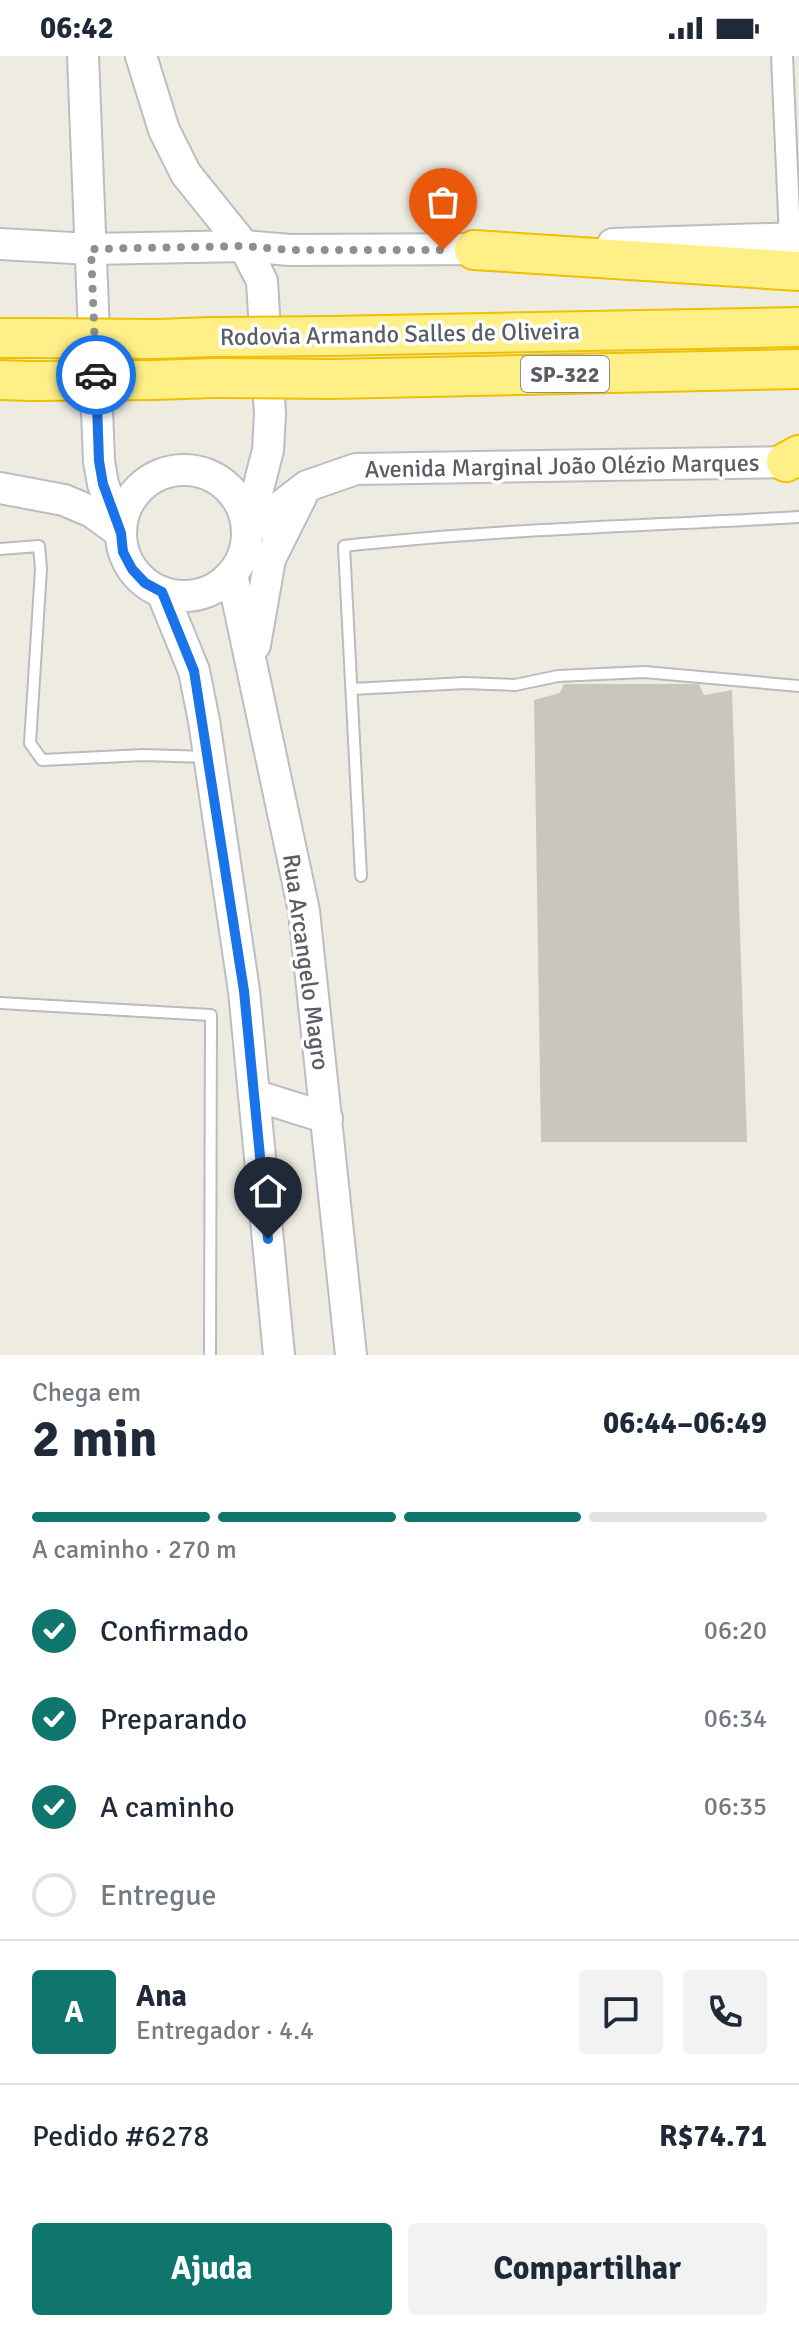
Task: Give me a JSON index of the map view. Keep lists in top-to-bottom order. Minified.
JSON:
{"streets":{"highway":["Rodovia Armando Salles de Oliveira","SP-322"],"main road":["Avenida Marginal João Olézio Marques","Rua Arcangelo Magro"]},"crossings":[["Avenida Marginal João Olézio Marques","Rua Arcangelo Magro"]],"page":{"status":"06:42","heading":["2 min","Chega em","06:44–06:49"],"panel":["Ana","Entregador · 4.4","Pedido #6278","R$74.71"],"bar":"A caminho · 270 m","list":[["Confirmado","06:20"],["Preparando","06:34"],["A caminho","06:35"],"Entregue"],"round":"A","buttons":["Ajuda","Compartilhar"]}}
